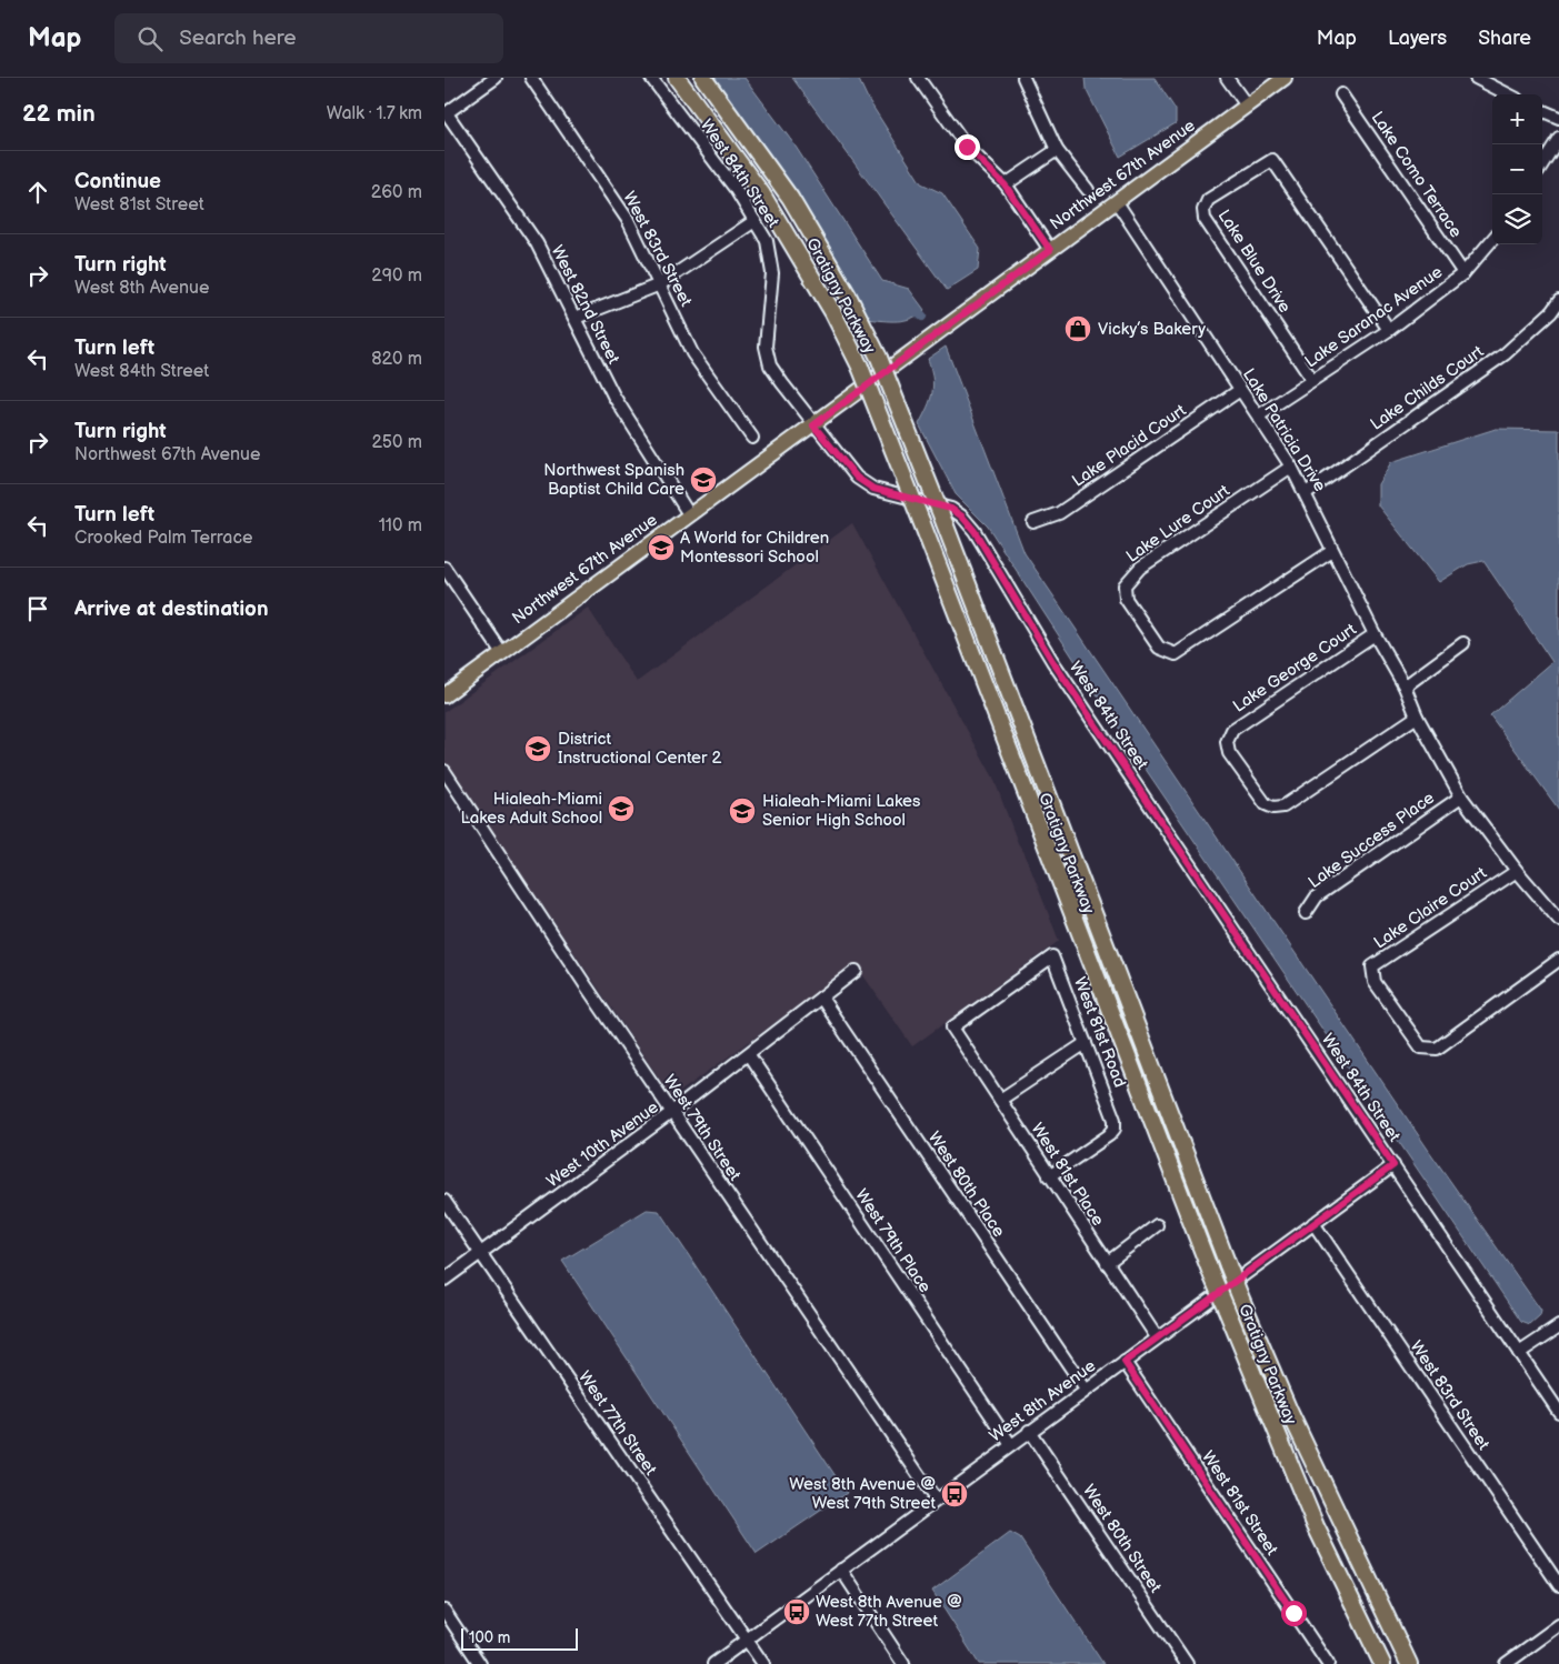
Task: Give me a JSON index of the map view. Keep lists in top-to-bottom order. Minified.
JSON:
{"streets":{"highway":["Gratigny Parkway"],"main road":["Northwest 67th Avenue"],"street":["West 84th Street","Lake Como Terrace","West 83rd Street","Lake Blue Drive","West 82nd Street","Lake Saranac Avenue","Lake Childs Court","Lake Patricia Drive","Lake Placid Court","Lake Lure Court","Lake George Court","Lake Success Place","Lake Claire Court","West 81st Road","West 79th Street","West 10th Avenue","West 81st Place","West 80th Place","West 79th Place","West 8th Avenue","West 77th Street","West 81st Street","West 80th Street"]},"crossings":[["West 84th Street","Northwest 67th Avenue"],["West 84th Street","West 8th Avenue"],["Northwest 67th Avenue","West 82nd Street"],["Northwest 67th Avenue","Lake Patricia Drive"],["Lake Como Terrace","Lake Saranac Avenue"],["West 83rd Street","West 8th Avenue"],["Lake Blue Drive","Lake Saranac Avenue"],["Lake Saranac Avenue","Lake Patricia Drive"],["Lake Childs Court","Lake Patricia Drive"],["Lake Patricia Drive","Lake Placid Court"],["Lake Patricia Drive","Lake Lure Court"],["Lake Patricia Drive","Lake George Court"],["Lake Patricia Drive","Lake Success Place"],["Lake Patricia Drive","Lake Claire Court"],["West 81st Road","West 81st Place"],["West 79th Street","West 10th Avenue"],["West 79th Street","West 8th Avenue"],["West 10th Avenue","West 80th Place"],["West 10th Avenue","West 79th Place"],["West 10th Avenue","West 77th Street"],["West 81st Place","West 8th Avenue"],["West 80th Place","West 8th Avenue"],["West 79th Place","West 8th Avenue"],["West 8th Avenue","West 77th Street"],["West 8th Avenue","West 81st Street"],["West 8th Avenue","West 80th Street"]],"places":{"shop":["Vicky’s Bakery"],"school or university":["Northwest Spanish Baptist Child Care","A World for Children Montessori School","District Instructional Center 2","Hialeah-Miami Lakes Adult School","Hialeah-Miami Lakes Senior High School"],"bus stop":["West 8th Avenue @ West 79th Street","West 8th Avenue @ West 77th Street"]},"scale_bar":"100 m","page":{"header":"Map","search":"Search here","nav":["Map","Layers","Share"],"heading":["22 min","Walk · 1.7 km"],"map_buttons":["+","−"],"list":[["Continue","West 81st Street","260 m"],["Turn right","West 8th Avenue","290 m"],["Turn left","West 84th Street","820 m"],["Turn right","Northwest 67th Avenue","250 m"],["Turn left","Crooked Palm Terrace","110 m"],"Arrive at destination"],"scale":"100 m"}}
